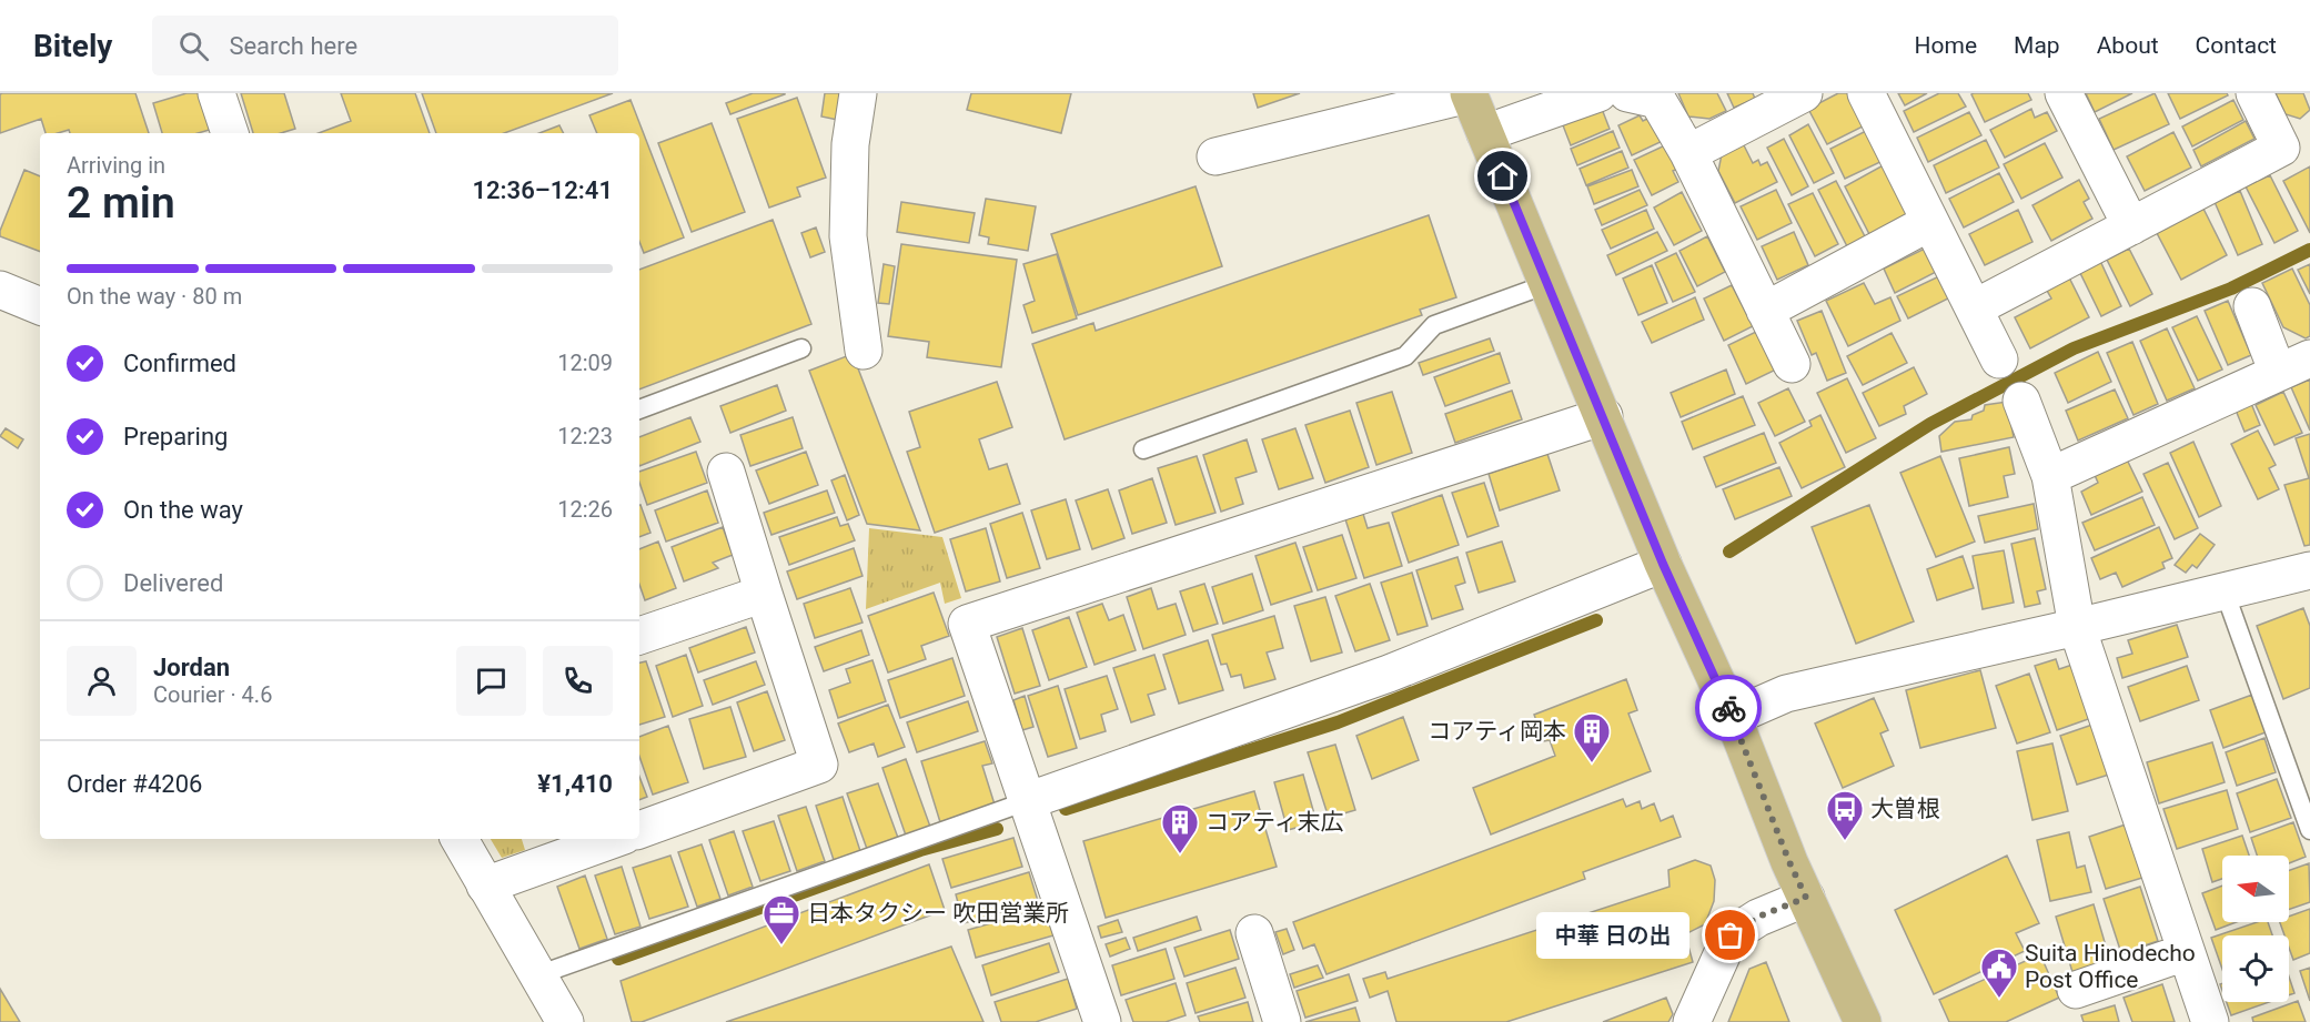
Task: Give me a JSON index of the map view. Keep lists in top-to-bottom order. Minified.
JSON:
{"places":{"building":["コアティ岡本","コアティ末広"],"bus stop":["大曽根"],"other":["中華 日の出"],"office":["日本タクシー 吹田営業所"],"public building":["Suita Hinodecho Post Office"]},"north":"left","page":{"header":"Bitely","search":"Search here","nav":["Home","Map","About","Contact"],"heading":["2 min","Arriving in","12:36–12:41"],"panel":["Jordan","Courier · 4.6","Order #4206","¥1,410"],"bar":"On the way · 80 m","list":[["Confirmed","12:09"],["Preparing","12:23"],["On the way","12:26"],"Delivered"],"bubble":"中華 日の出"}}
